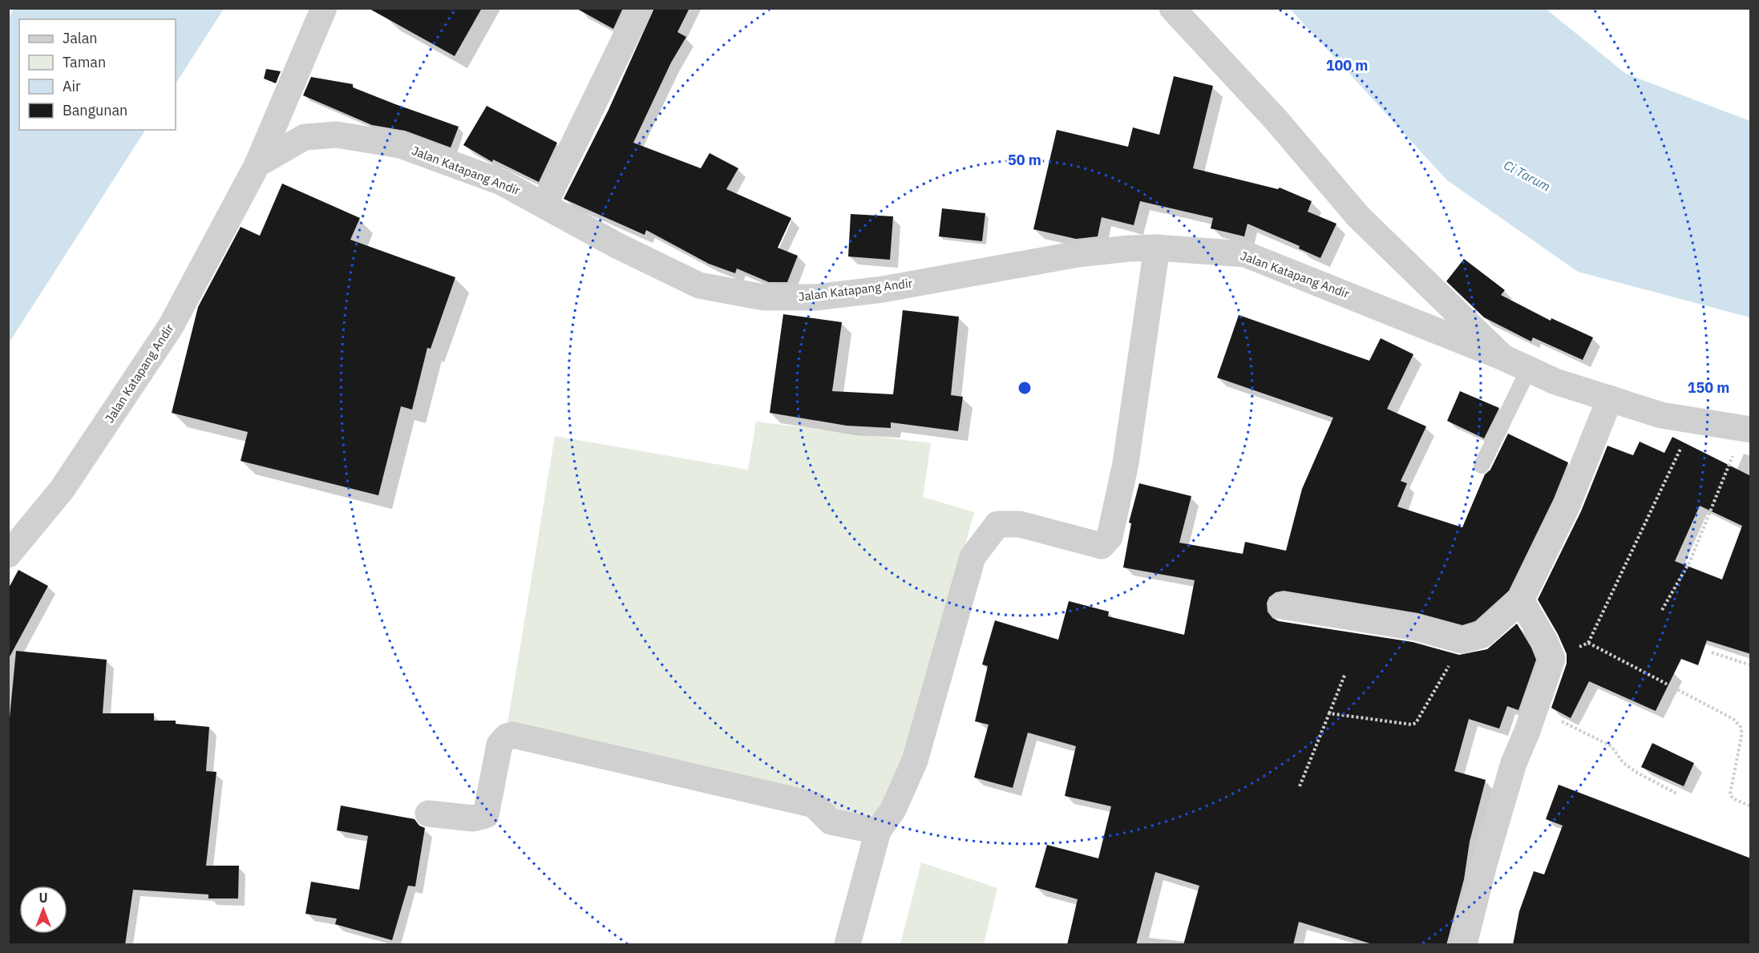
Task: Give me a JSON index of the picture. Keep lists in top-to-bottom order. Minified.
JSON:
{"streets":{"street":["Jalan Katapang Andir"]},"water":["Ci Tarum"],"legend":["Jalan","Taman","Air","Bangunan"],"north":"top","rings":["100 m","50 m","150 m"]}
